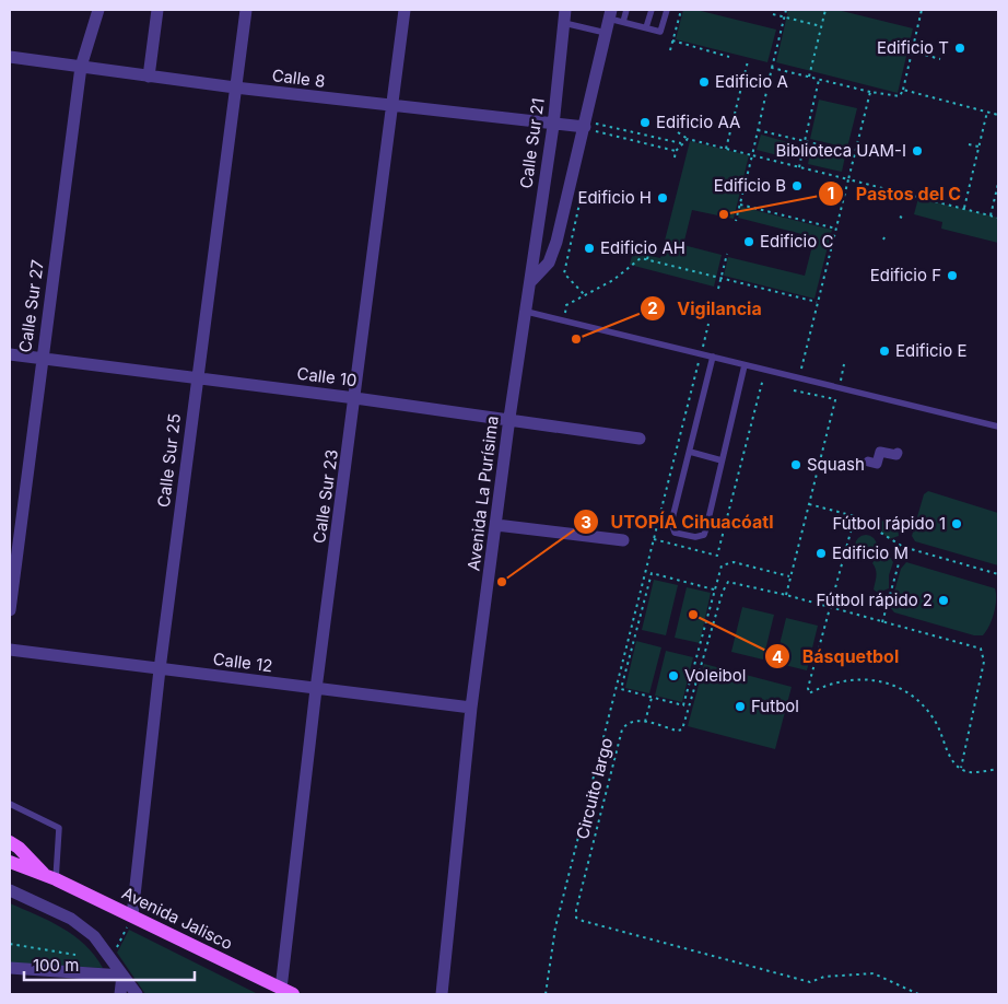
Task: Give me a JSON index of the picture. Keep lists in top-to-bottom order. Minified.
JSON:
{"streets":{"main road":["Avenida Jalisco"],"street":["Calle 8","Calle Sur 21","Calle Sur 27","Calle 10","Calle Sur 25","Avenida La Purísima","Calle Sur 23","Calle 12"],"path":["Circuito largo"]},"crossings":[["Calle 8","Calle Sur 21"],["Calle 8","Calle Sur 27"],["Calle 8","Calle Sur 25"],["Calle 8","Calle Sur 23"],["Calle Sur 21","Avenida La Purísima"],["Calle Sur 27","Calle 10"],["Calle 10","Calle Sur 25"],["Calle 10","Avenida La Purísima"],["Calle 10","Calle Sur 23"],["Calle Sur 25","Calle 12"],["Calle Sur 25","Avenida Jalisco"],["Avenida La Purísima","Calle 12"],["Calle Sur 23","Calle 12"],["Calle Sur 23","Avenida Jalisco"]],"places":["Edificio T","Edificio A","Edificio AA","Biblioteca UAM-I","Edificio B","Edificio H","Pastos del C","Edificio C","Edificio AH","Edificio F","Vigilancia","Edificio E","Squash","Fútbol rápido 1","Edificio M","UTOPÍA Cihuacóatl","Fútbol rápido 2","Básquetbol","Voleibol","Futbol"],"scale_bar":"100 m"}
